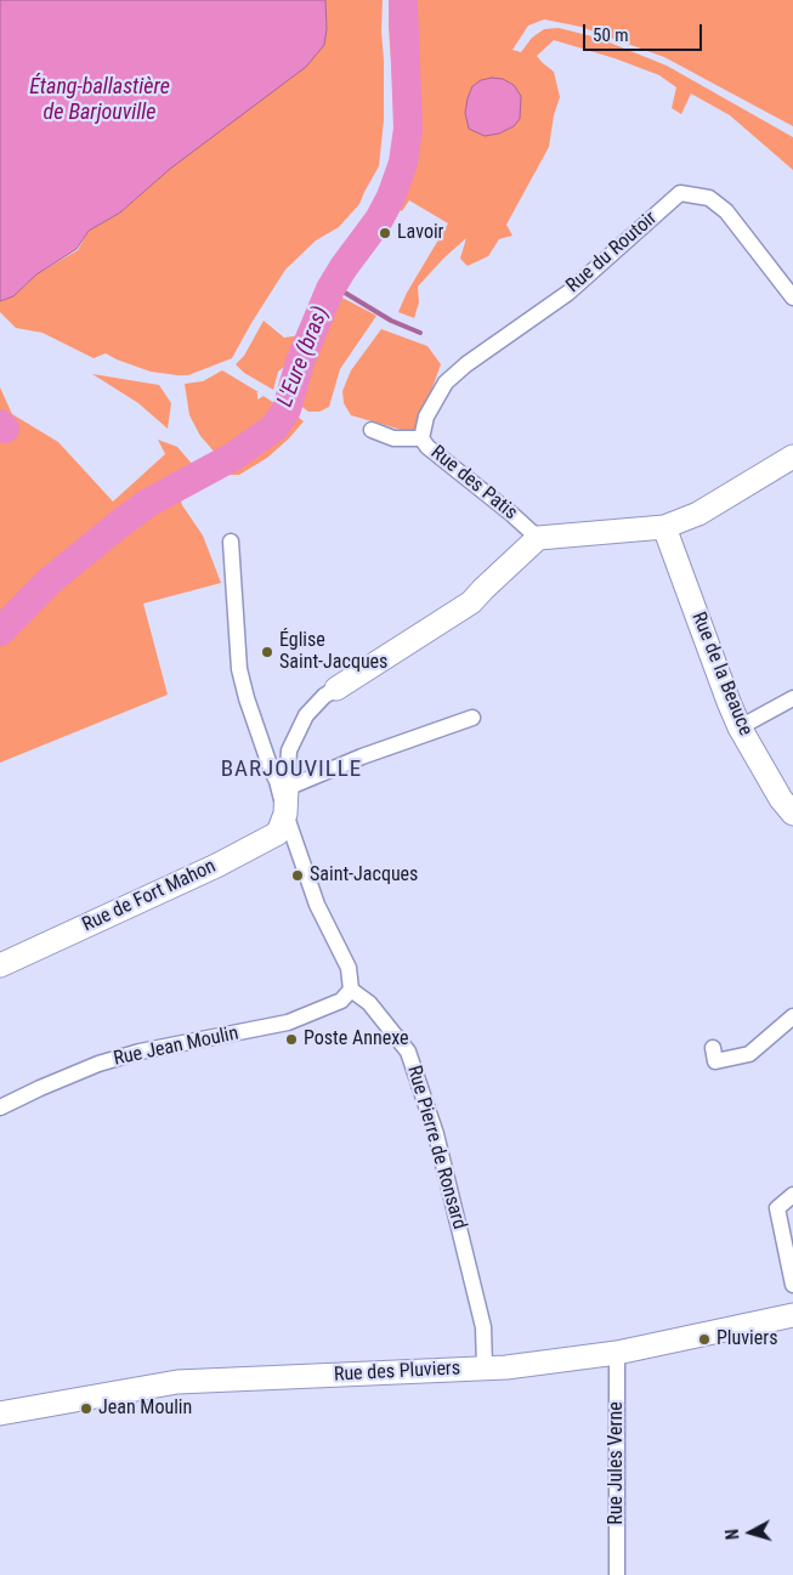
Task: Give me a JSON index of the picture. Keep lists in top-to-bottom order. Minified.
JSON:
{"streets":{"street":["Rue du Routoir","Rue des Patis","Rue de la Beauce","Rue de Fort Mahon","Rue Jean Moulin","Rue Pierre de Ronsard","Rue des Pluviers","Rue Jules Verne"]},"crossings":[["Rue du Routoir","Rue des Patis"],["Rue Jean Moulin","Rue Pierre de Ronsard"],["Rue Pierre de Ronsard","Rue des Pluviers"],["Rue des Pluviers","Rue Jules Verne"]],"districts":["BARJOUVILLE"],"water":["Étang-ballastière de Barjouville","L'Eure (bras)"],"places":["Lavoir","Église Saint-Jacques","Saint-Jacques","Poste Annexe","Pluviers","Jean Moulin"],"scale_bar":"50 m","north":"left"}
